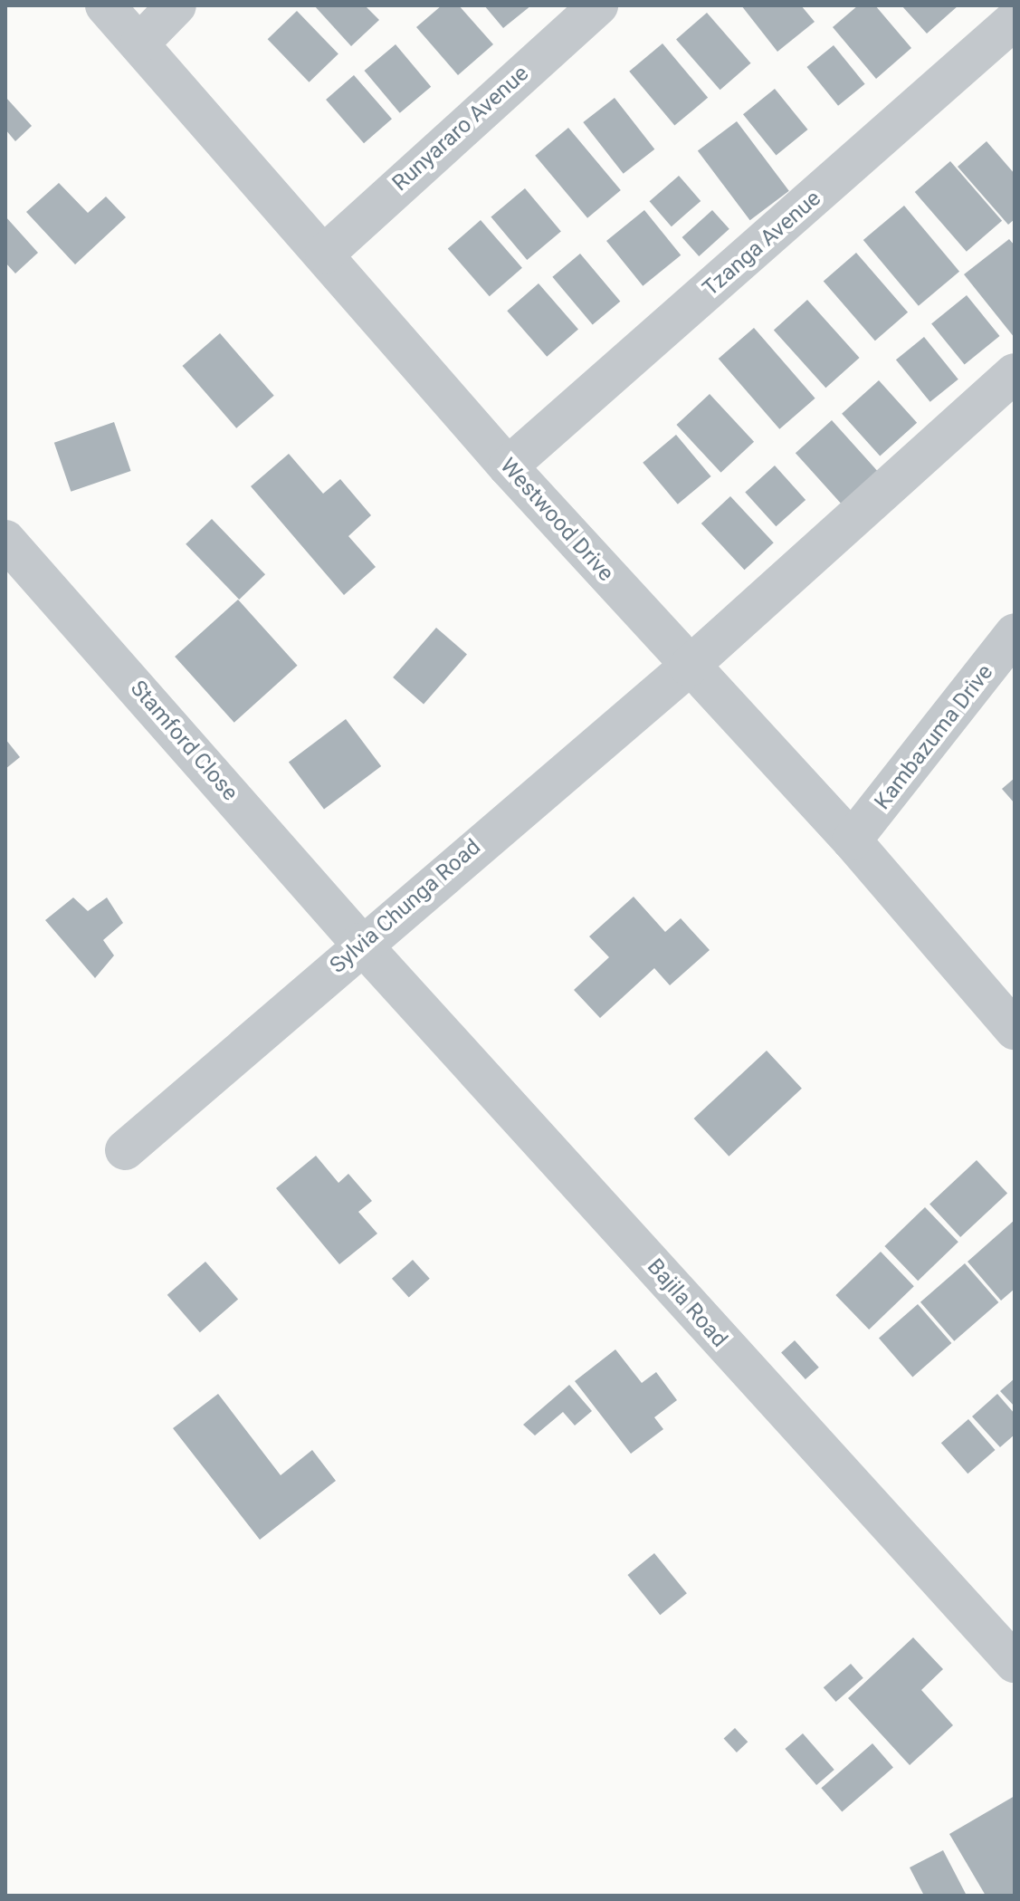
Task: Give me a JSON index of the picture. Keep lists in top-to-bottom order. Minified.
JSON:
{"streets":{"street":["Runyararo Avenue","Tzanga Avenue","Westwood Drive","Kambazuma Drive","Stamford Close","Sylvia Chunga Road","Bajila Road"]},"crossings":[["Runyararo Avenue","Westwood Drive"],["Tzanga Avenue","Westwood Drive"],["Westwood Drive","Kambazuma Drive"],["Westwood Drive","Sylvia Chunga Road"],["Stamford Close","Sylvia Chunga Road"],["Stamford Close","Bajila Road"],["Sylvia Chunga Road","Bajila Road"]]}
